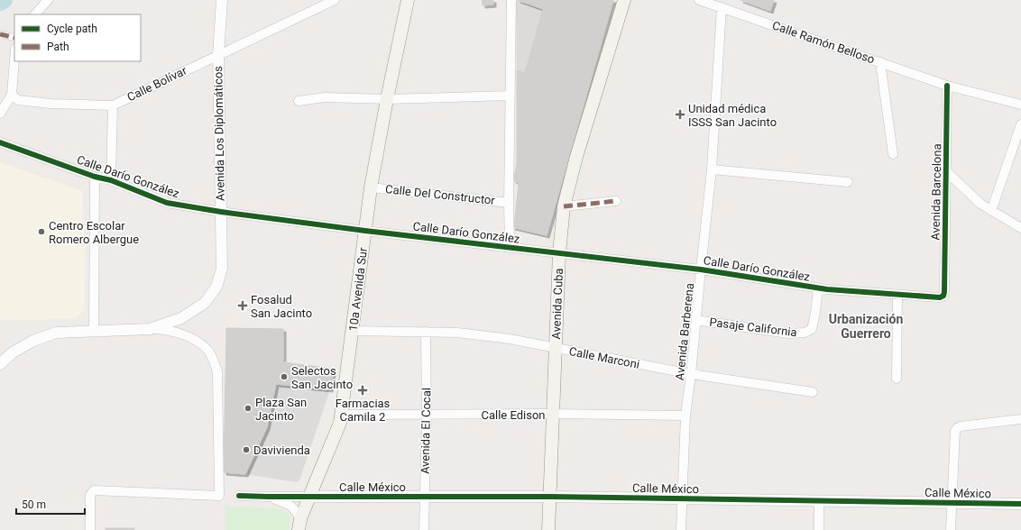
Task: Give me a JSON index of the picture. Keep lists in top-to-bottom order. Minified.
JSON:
{"streets":{"main road":["10a Avenida Sur","Avenida Cuba"],"street":["Calle Ramón Belloso","Calle Bolívar","Avenida Los Diplomáticos","Calle Darío González","Avenida Barcelona","Calle Del Constructor","Pasaje California","Avenida Barberena","Calle Marconi","Calle Edison","Avenida El Cocal","Calle México"]},"crossings":[["Calle Ramón Belloso","Avenida Barcelona"],["Calle Ramón Belloso","Avenida Barberena"],["Calle Bolívar","Avenida Los Diplomáticos"],["Avenida Los Diplomáticos","Calle Darío González"],["Calle Darío González","Avenida Barcelona"],["Calle Darío González","10a Avenida Sur"],["Calle Darío González","Avenida Cuba"],["Calle Darío González","Pasaje California"],["Calle Darío González","Avenida Barberena"],["Calle Del Constructor","10a Avenida Sur"],["10a Avenida Sur","Calle Marconi"],["10a Avenida Sur","Calle Edison"],["10a Avenida Sur","Calle México"],["Avenida Cuba","Calle Marconi"],["Avenida Cuba","Calle Edison"],["Avenida Cuba","Calle México"],["Pasaje California","Avenida Barberena"],["Avenida Barberena","Calle Marconi"],["Avenida Barberena","Calle Edison"],["Avenida Barberena","Calle México"],["Calle Marconi","Avenida El Cocal"],["Calle Edison","Avenida El Cocal"],["Avenida El Cocal","Calle México"]],"districts":["Urbanización Guerrero"],"places":{"health":["Unidad médica ISSS San Jacinto","Fosalud San Jacinto","Farmacias Camila 2"],"other":["Centro Escolar Romero Albergue","Selectos San Jacinto","Plaza San Jacinto","Davivienda"]},"legend":["Cycle path","Path"],"scale_bar":"50 m"}
